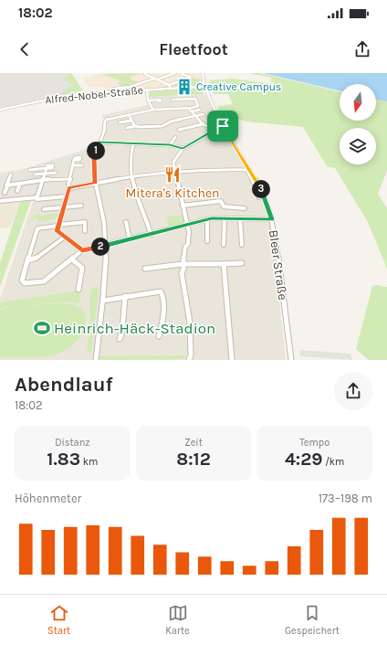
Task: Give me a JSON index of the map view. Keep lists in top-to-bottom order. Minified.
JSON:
{"streets":{"street":["Alfred-Nobel-Straße","Bleer Straße"]},"crossings":[["Alfred-Nobel-Straße","Bleer Straße"]],"places":{"building":["Creative Campus"],"restaurant":["Mitera's Kitchen"],"sports":["Heinrich-Häck-Stadion"]},"north":"bottom","page":{"status":"18:02","header":"Fleetfoot","pins":["1","3","2"],"heading":["Abendlauf","18:02"],"stats":[["Distanz","1.83 km"],["Zeit","8:12"],["Tempo","4:29 /km"]],"chart":["Höhenmeter","173–198 m"],"tabs":["Start","Karte","Gespeichert"]}}
